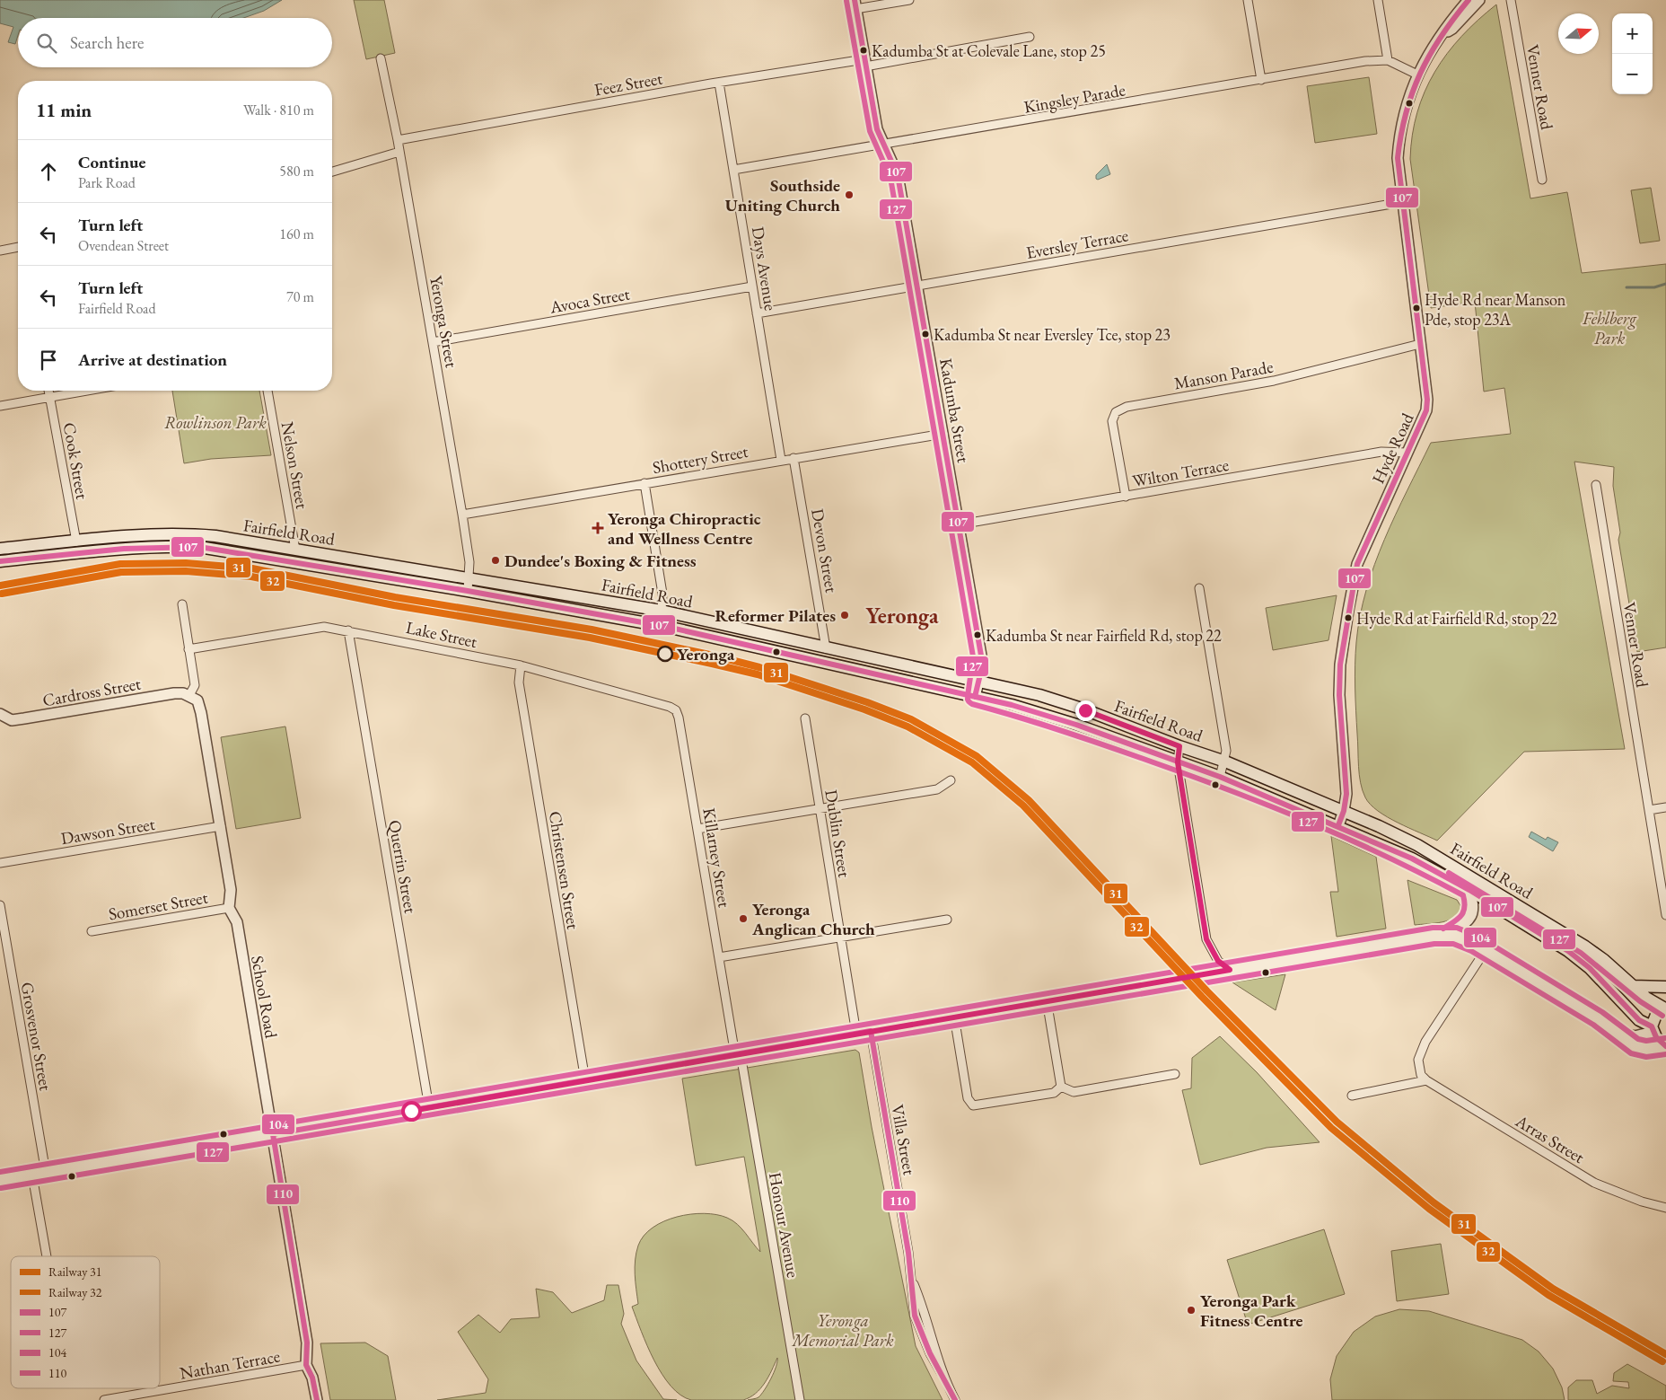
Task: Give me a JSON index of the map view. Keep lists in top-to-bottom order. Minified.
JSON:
{"streets":{"main road":["Fairfield Road"],"street":["Feez Street","Venner Road","Kingsley Parade","Eversley Terrace","Days Avenue","Avoca Street","Yeronga Street","Manson Parade","Kadumba Street","Hyde Road","Shottery Street","Cook Street","Nelson Street","Wilton Terrace","Devon Street","Lake Street","Cardross Street","Dawson Street","Dublin Street","Killarney Street","Querrin Street","Christensen Street","Somerset Street","School Road","Grosvenor Street","Arras Street","Villa Street","Honour Avenue","Nathan Terrace"]},"crossings":[["Feez Street","Days Avenue"],["Feez Street","Yeronga Street"],["Feez Street","Kadumba Street"],["Kingsley Parade","Days Avenue"],["Kingsley Parade","Kadumba Street"],["Kingsley Parade","Hyde Road"],["Eversley Terrace","Days Avenue"],["Eversley Terrace","Kadumba Street"],["Eversley Terrace","Hyde Road"],["Days Avenue","Avoca Street"],["Days Avenue","Shottery Street"],["Avoca Street","Yeronga Street"],["Yeronga Street","Shottery Street"],["Yeronga Street","Fairfield Road"],["Manson Parade","Hyde Road"],["Manson Parade","Wilton Terrace"],["Kadumba Street","Shottery Street"],["Kadumba Street","Wilton Terrace"],["Kadumba Street","Fairfield Road"],["Hyde Road","Wilton Terrace"],["Hyde Road","Fairfield Road"],["Shottery Street","Devon Street"],["Cook Street","Fairfield Road"],["Nelson Street","Fairfield Road"],["Fairfield Road","Devon Street"],["Lake Street","Killarney Street"],["Lake Street","Querrin Street"],["Lake Street","Christensen Street"],["Cardross Street","School Road"],["Dawson Street","School Road"],["Killarney Street","Honour Avenue"],["Somerset Street","School Road"],["School Road","Nathan Terrace"]],"districts":["Yeronga"],"parks":["Fehlberg Park","Rowlinson Park","Yeronga Memorial Park"],"places":{"other":["Kadumba St at Colevale Lane, stop 25","Southside Uniting Church","Hyde Rd near Manson Pde, stop 23A","Kadumba St near Eversley Tce, stop 23","Dundee's Boxing & Fitness","Reformer Pilates","Hyde Rd at Fairfield Rd, stop 22","Kadumba St near Fairfield Rd, stop 22","Yeronga","Yeronga Anglican Church","Yeronga Park Fitness Centre"],"health":["Yeronga Chiropractic and Wellness Centre"]},"lines":["transit line 107","transit line 127","rail line 31","rail line 32","transit line 104","transit line 110"],"legend":["Railway 31","Railway 32","107","127","104","110"],"north":"right","page":{"map_buttons":["+","−"],"search":"Search here","heading":["11 min","Walk · 810 m"],"list":[["Continue","Park Road","580 m"],["Turn left","Ovendean Street","160 m"],["Turn left","Fairfield Road","70 m"],"Arrive at destination"]}}
